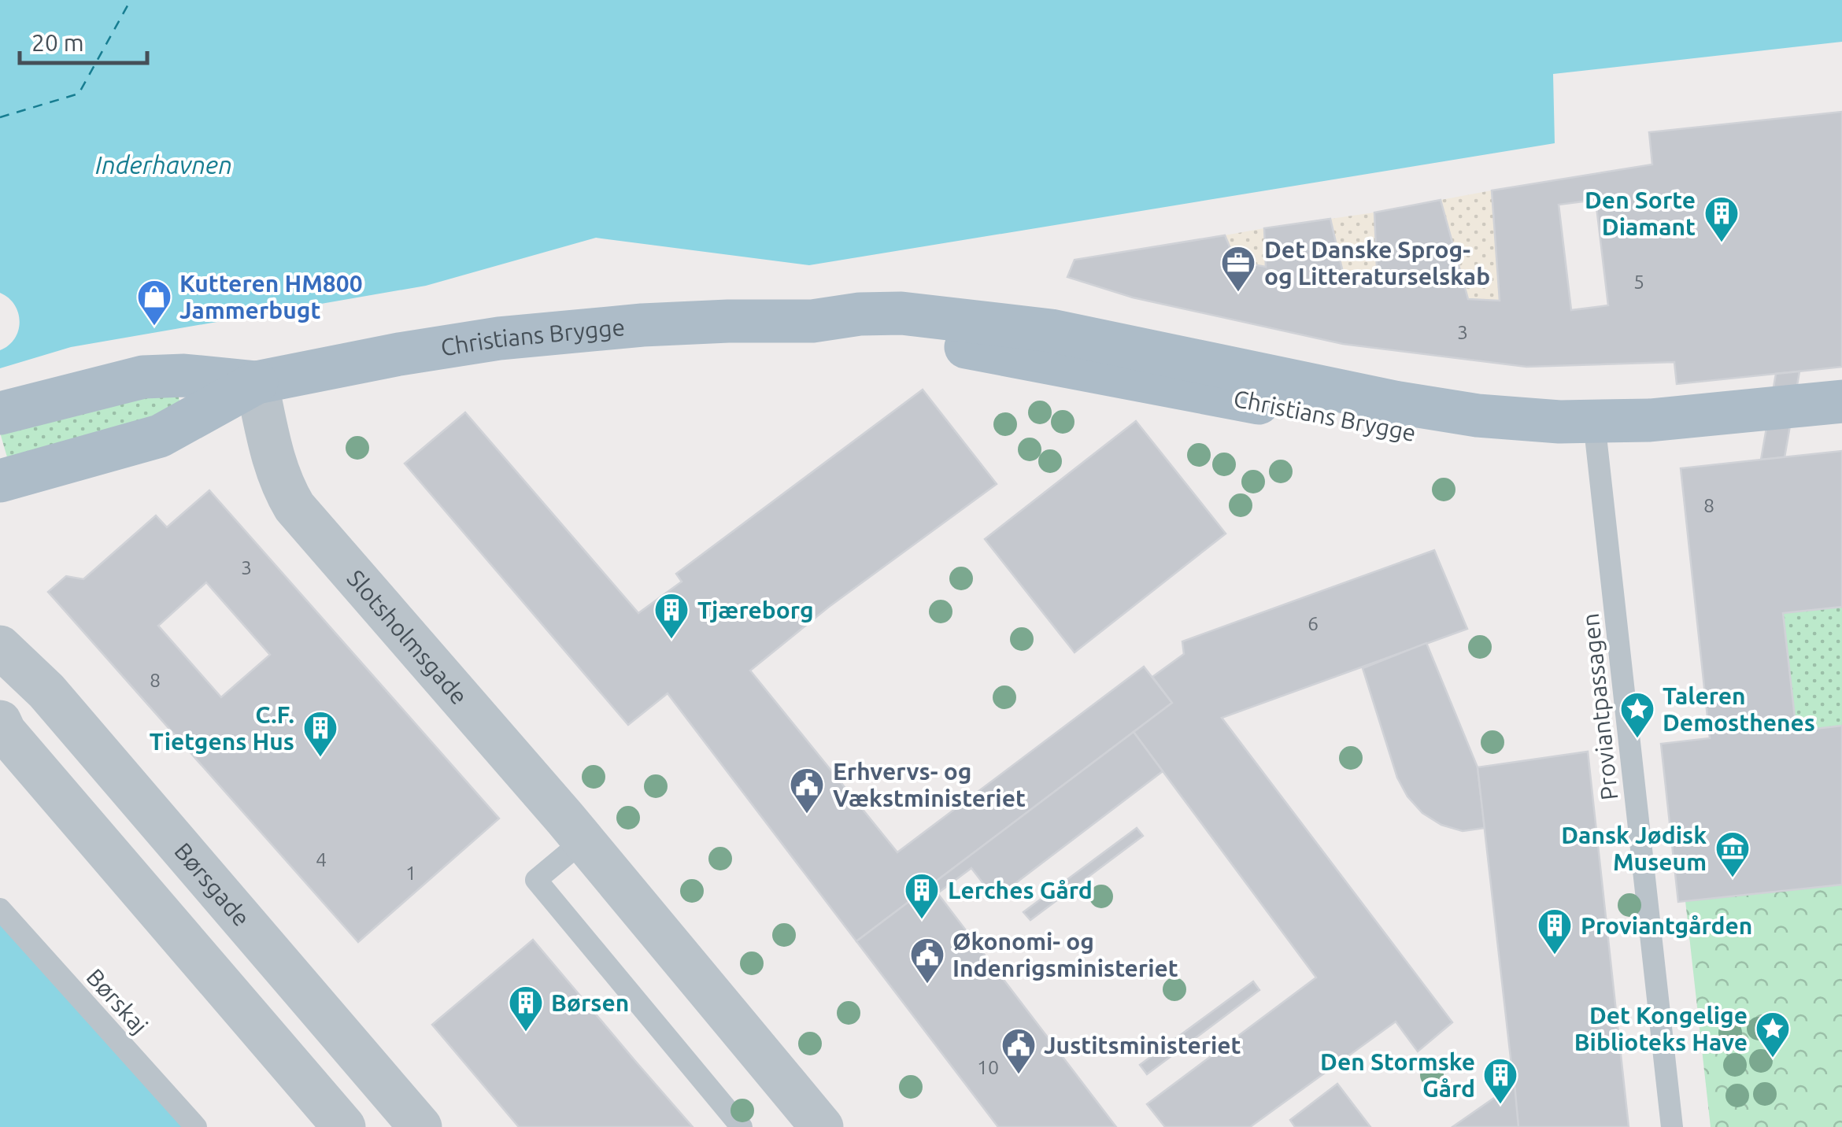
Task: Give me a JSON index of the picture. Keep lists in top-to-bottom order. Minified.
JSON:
{"streets":{"main road":["Christians Brygge"],"street":["Slotsholmsgade","Børsgade"],"lane":["Proviantpassagen","Børskaj"]},"crossings":[["Christians Brygge","Slotsholmsgade"],["Christians Brygge","Proviantpassagen"]],"water":["Inderhavnen"],"places":{"building":["Den Sorte Diamant","Tjæreborg","C.F. Tietgens Hus","Lerches Gård","Proviantgården","Børsen","Den Stormske Gård"],"office":["Det Danske Sprog- og Litteraturselskab"],"shop":["Kutteren HM800 Jammerbugt"],"place":["Taleren Demosthenes","Det Kongelige Biblioteks Have"],"public building":["Erhvervs- og Vækstministeriet","Økonomi- og Indenrigsministeriet","Justitsministeriet"],"museum":["Dansk Jødisk Museum"]},"house_numbers":["5","3","8","3","6","8","4","1","10"],"scale_bar":"20 m"}
